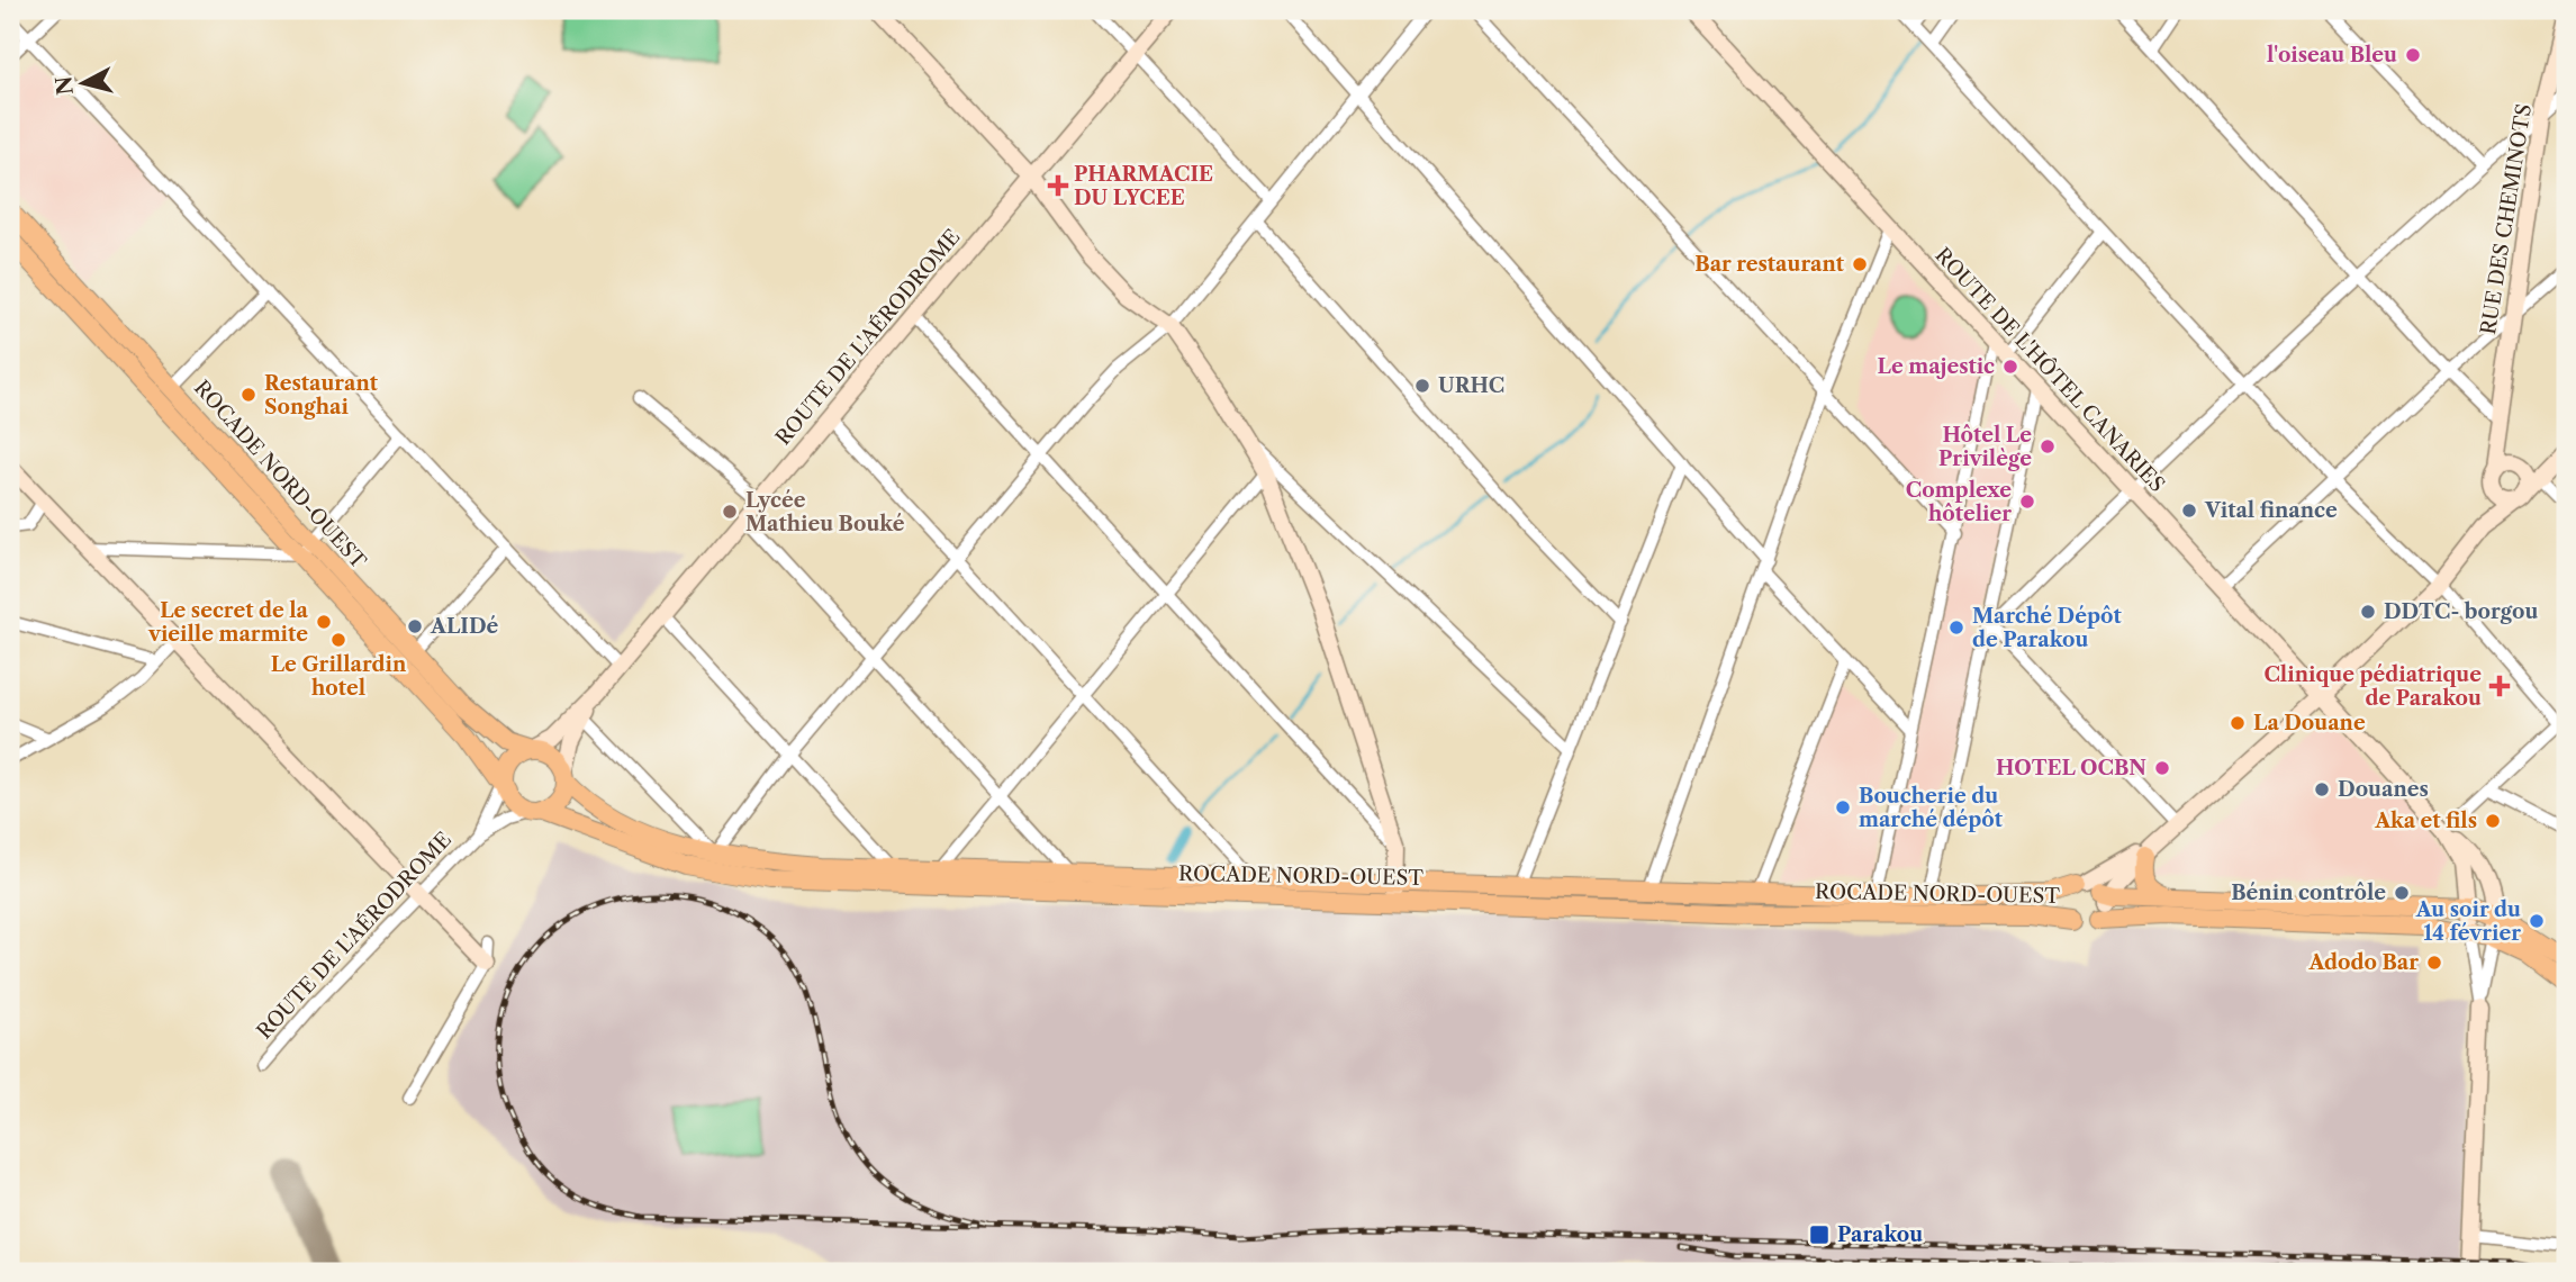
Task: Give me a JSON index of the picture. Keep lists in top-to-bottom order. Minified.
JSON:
{"streets":{"main road":["ROCADE NORD-OUEST"],"street":["RUE DES CHEMINOTS","ROUTE DE L'AÉRODROME","ROUTE DE L'HÔTEL CANARIES"]},"crossings":[["ROUTE DE L'AÉRODROME","ROCADE NORD-OUEST"],["ROUTE DE L'HÔTEL CANARIES","ROCADE NORD-OUEST"]],"places":{"other":["l'oiseau Bleu","Bar restaurant","Le majestic","URHC","Restaurant Songhai","Hôtel Le Privilège","Complexe hôtelier","Vital finance","Lycée Mathieu Bouké","DDTC- borgou","Le secret de la vieille marmite","ALIDé","Marché Dépôt de Parakou","Le Grillardin hotel","La Douane","HOTEL OCBN","Douanes","Boucherie du marché dépôt","Aka et fils","Bénin contrôle","Au soir du 14 février","Adodo Bar"],"health":["PHARMACIE DU LYCEE","Clinique pédiatrique de Parakou"],"transit":["Parakou"]},"north":"left"}
